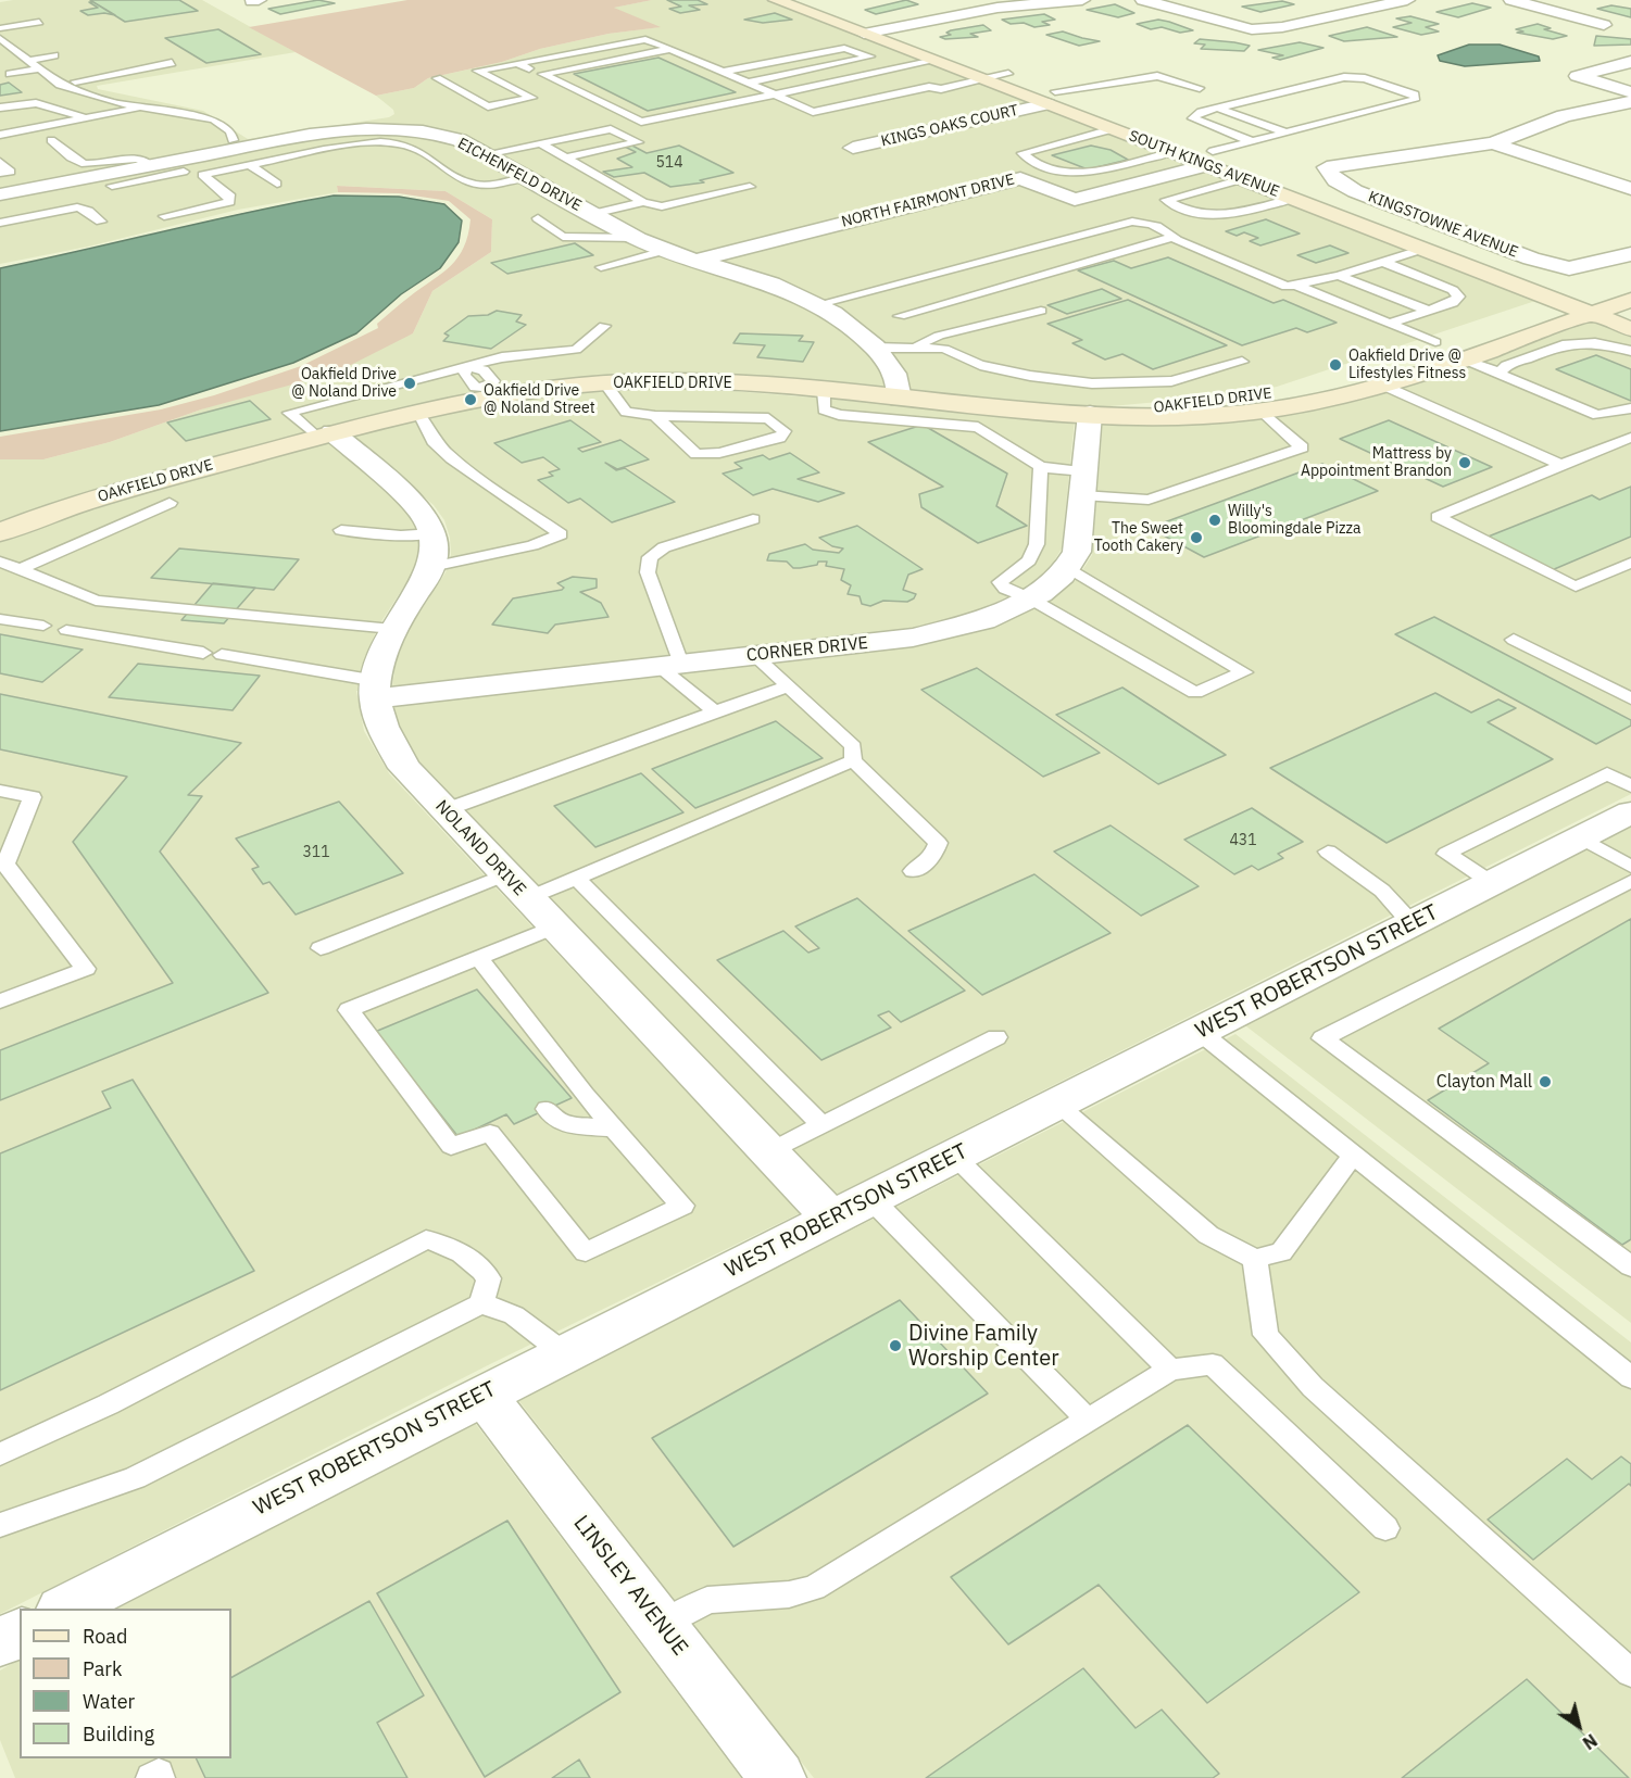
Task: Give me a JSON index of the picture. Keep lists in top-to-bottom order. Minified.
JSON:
{"streets":{"main road":["SOUTH KINGS AVENUE","OAKFIELD DRIVE"],"street":["KINGS OAKS COURT","EICHENFELD DRIVE","NORTH FAIRMONT DRIVE","KINGSTOWNE AVENUE","CORNER DRIVE","NOLAND DRIVE","WEST ROBERTSON STREET","LINSLEY AVENUE"]},"crossings":[["KINGS OAKS COURT","SOUTH KINGS AVENUE"],["SOUTH KINGS AVENUE","NORTH FAIRMONT DRIVE"],["SOUTH KINGS AVENUE","OAKFIELD DRIVE"],["EICHENFELD DRIVE","NORTH FAIRMONT DRIVE"],["EICHENFELD DRIVE","OAKFIELD DRIVE"],["OAKFIELD DRIVE","CORNER DRIVE"],["CORNER DRIVE","NOLAND DRIVE"],["NOLAND DRIVE","WEST ROBERTSON STREET"],["WEST ROBERTSON STREET","LINSLEY AVENUE"]],"places":["Oakfield Drive @ Lifestyles Fitness","Oakfield Drive @ Noland Drive","Oakfield Drive @ Noland Street","Mattress by Appointment Brandon","Willy's Bloomingdale Pizza","The Sweet Tooth Cakery","Clayton Mall","Divine Family Worship Center"],"house_numbers":["514","431","311"],"legend":["Road","Park","Water","Building"],"north":"bottom right"}
